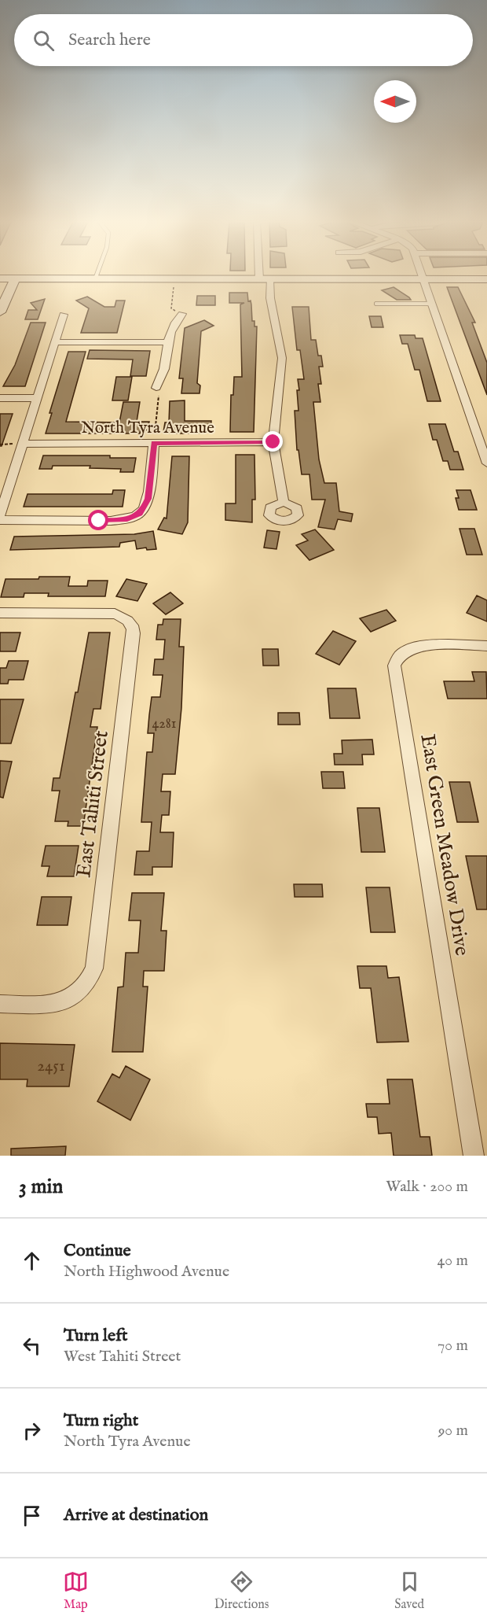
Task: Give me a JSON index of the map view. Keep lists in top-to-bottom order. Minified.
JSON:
{"streets":{"street":["North Tyra Avenue","East Tahiti Street","East Green Meadow Drive"]},"house_numbers":["4281","2451"],"north":"left","page":{"search":"Search here","heading":["3 min","Walk · 200 m"],"list":[["Continue","North Highwood Avenue","40 m"],["Turn left","West Tahiti Street","70 m"],["Turn right","North Tyra Avenue","90 m"],"Arrive at destination"],"nav":["Map","Directions","Saved"]}}
